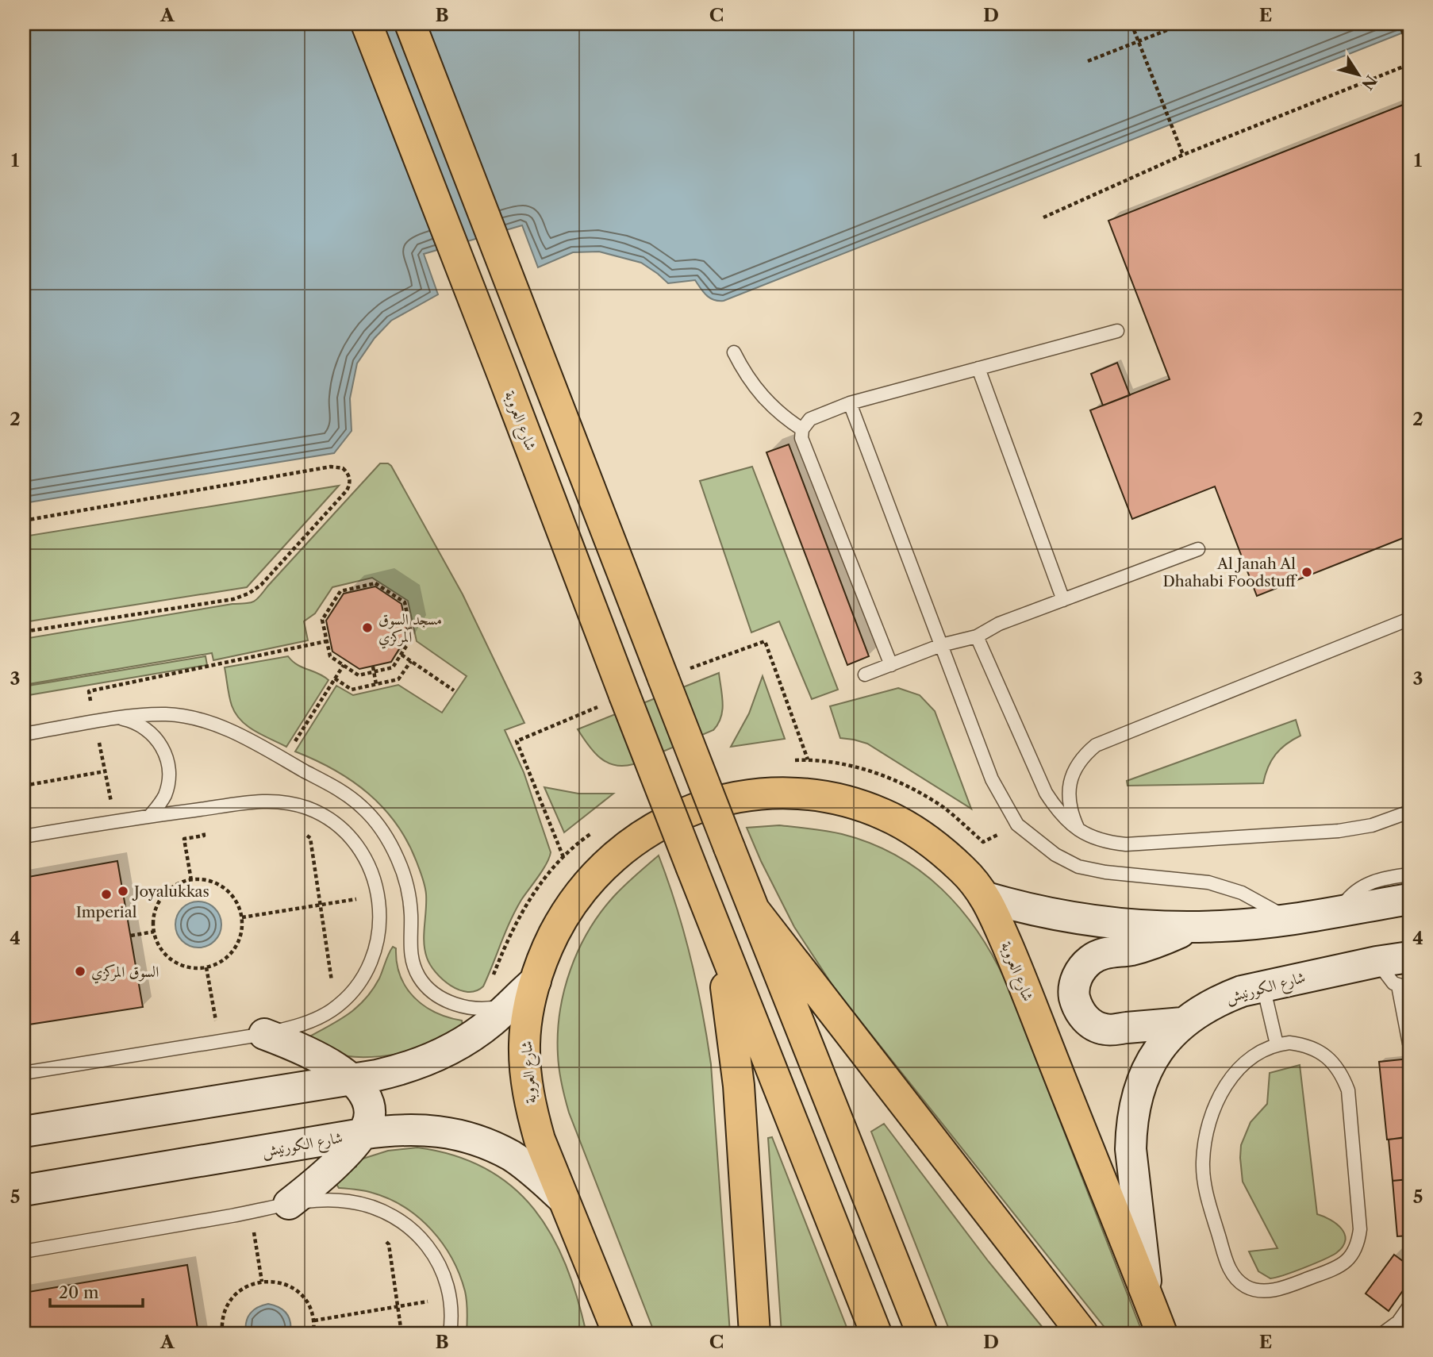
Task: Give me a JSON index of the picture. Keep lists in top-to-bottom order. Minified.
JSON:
{"streets":{"main road":["شارع العروبة","شارع الكورنيش"]},"crossings":[["شارع العروبة","شارع الكورنيش"]],"places":["Al Janah Al Dhahabi Foodstuff","مسجد السوق المركزي","Joyalukkas","Imperial","السوق المركزي"],"scale_bar":"20 m","north":"bottom right","grid":{"columns":["A","B","C","D","E"],"rows":["1","2","3","4","5"]}}
